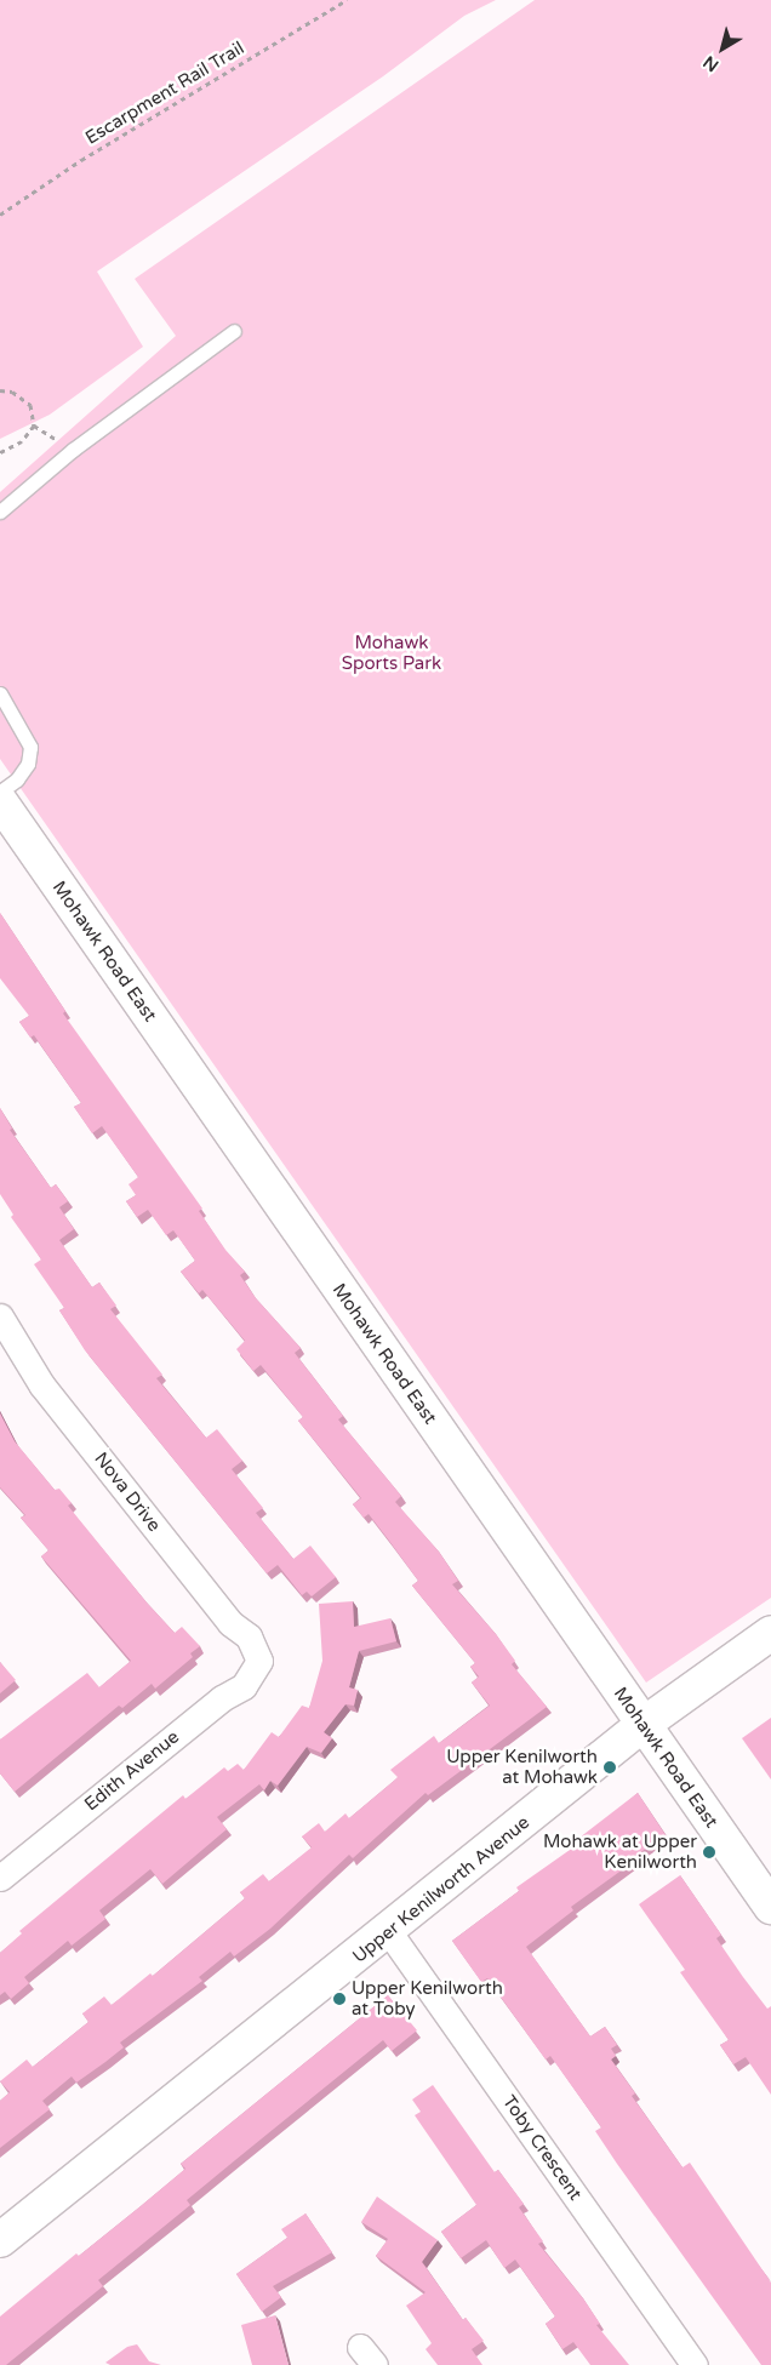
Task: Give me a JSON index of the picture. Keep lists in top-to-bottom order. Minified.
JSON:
{"streets":{"main road":["Mohawk Road East","Upper Kenilworth Avenue"],"street":["Nova Drive","Edith Avenue","Toby Crescent"],"path":["Escarpment Rail Trail"]},"crossings":[["Mohawk Road East","Upper Kenilworth Avenue"],["Nova Drive","Edith Avenue"],["Upper Kenilworth Avenue","Toby Crescent"]],"parks":["Mohawk Sports Park"],"places":["Upper Kenilworth at Mohawk","Mohawk at Upper Kenilworth","Upper Kenilworth at Toby"],"north":"bottom left"}
